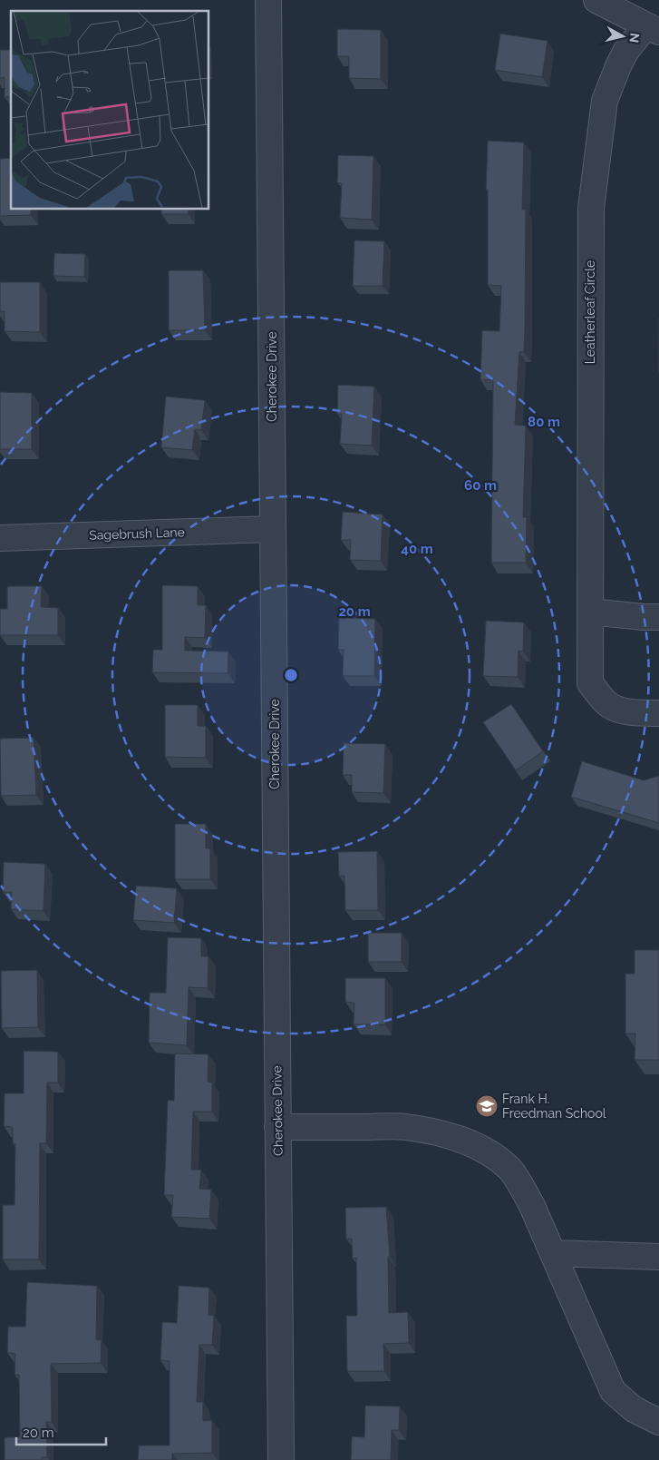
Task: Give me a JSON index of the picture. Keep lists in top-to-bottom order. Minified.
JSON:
{"streets":{"street":["Leatherleaf Circle","Cherokee Drive","Sagebrush Lane"]},"crossings":[["Cherokee Drive","Sagebrush Lane"]],"places":{"school or university":["Frank H. Freedman School"]},"scale_bar":"20 m","north":"right","rings":["80 m","60 m","40 m","20 m"]}
